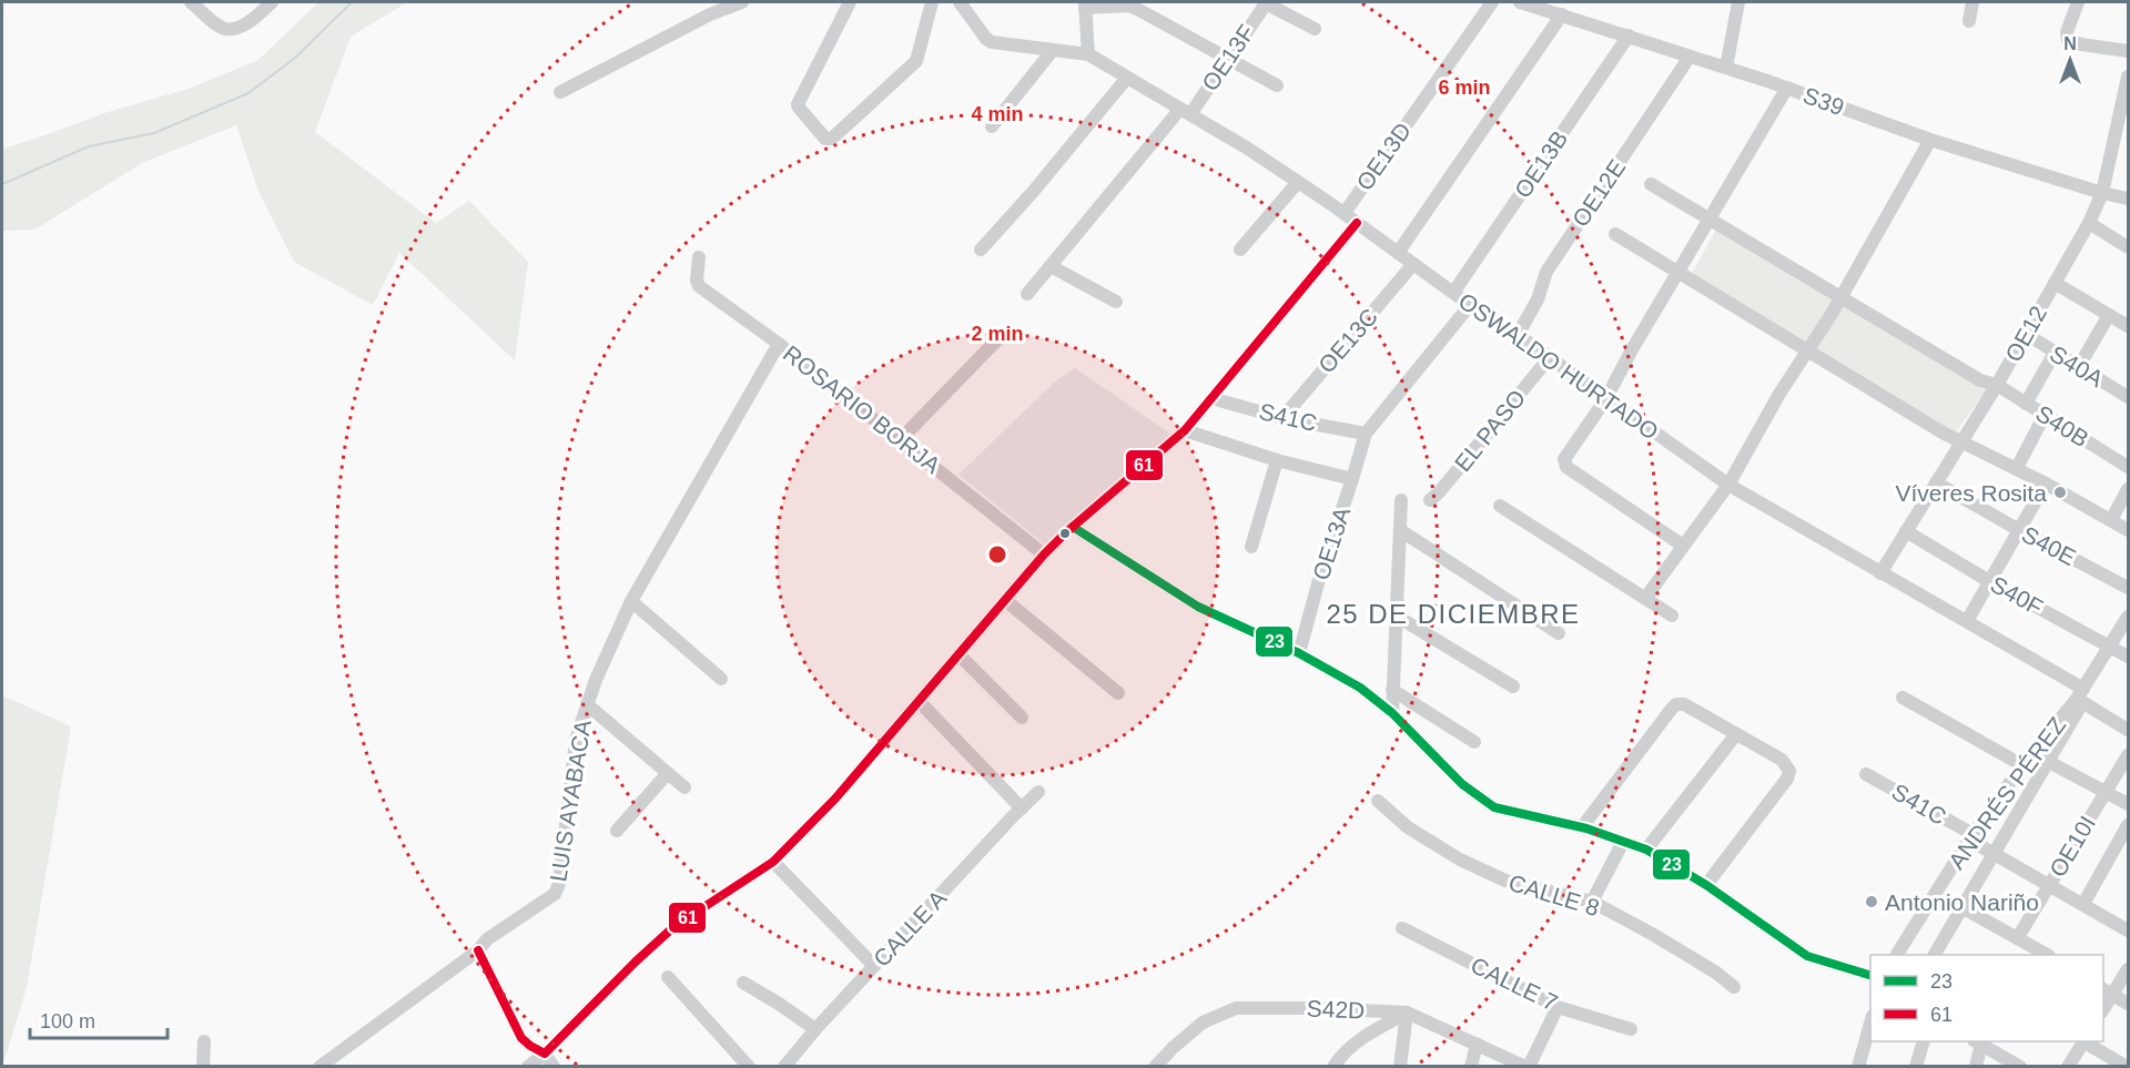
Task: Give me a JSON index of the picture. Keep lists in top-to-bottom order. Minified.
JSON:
{"streets":{"street":["OE13F","S39","OE13D","OE13B","OE12E","OE12","OE13C","OSWALDO HURTADO","S40A","ROSARIO BORJA","S41C","S40B","EL PASO","OE13A","S40E","S40F","ANDRÉS PÉREZ","LUIS AYABACA","OE10I","CALLE 8","CALLE A","CALLE 7","S42D"]},"crossings":[["OE13F","OSWALDO HURTADO"],["S39","OE13B"],["S39","OE12E"],["S39","OE12"],["OE13D","OSWALDO HURTADO"],["OE13B","OSWALDO HURTADO"],["OE12E","OSWALDO HURTADO"],["OE12","OSWALDO HURTADO"],["OE12","S40A"],["OE12","S40B"],["OE12","S40E"],["OE12","S40F"],["OE13C","OSWALDO HURTADO"],["OE13C","S41C"],["OSWALDO HURTADO","EL PASO"],["OSWALDO HURTADO","ANDRÉS PÉREZ"],["ROSARIO BORJA","LUIS AYABACA"],["S41C","OE13A"],["S41C","ANDRÉS PÉREZ"],["S41C","OE10I"]],"districts":["25 DE DICIEMBRE"],"places":["Víveres Rosita","Antonio Nariño"],"lines":["transit line 61","transit line 23"],"legend":["23","61"],"scale_bar":"100 m","north":"top","rings":["6 min","4 min","2 min"]}
